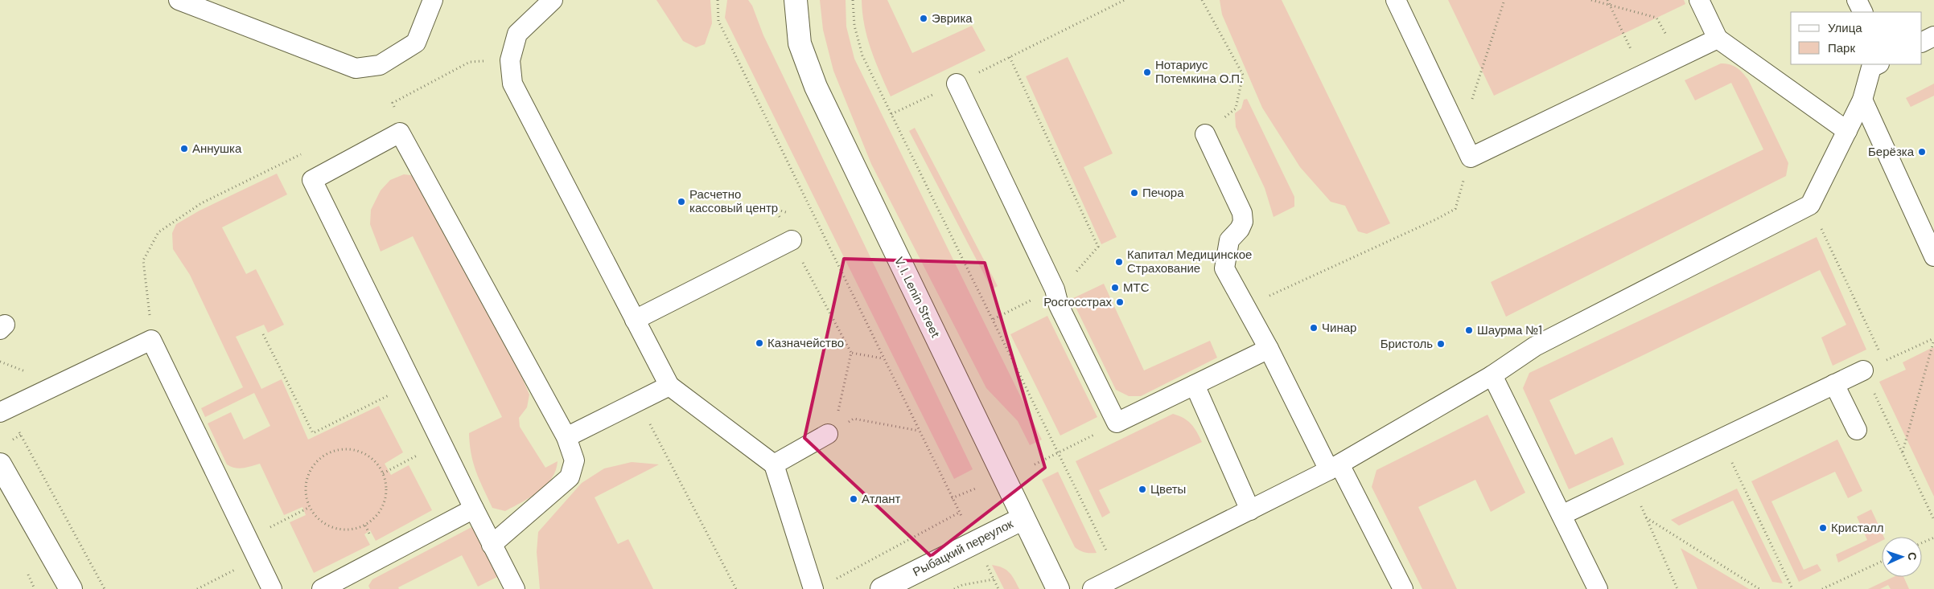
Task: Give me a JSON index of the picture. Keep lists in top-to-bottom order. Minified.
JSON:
{"streets":{"main road":["V. I. Lenin Street","Рыбацкий переулок"]},"crossings":[["V. I. Lenin Street","Рыбацкий переулок"]],"places":["Эврика","Нотариус Потемкина О.П.","Аннушка","Берёзка","Печора","Расчетно кассовый центр","Капитал Медицинское Страхование","МТС","Росгосстрах","Чинар","Шаурма №1","Казначейство","Бристоль","Цветы","Атлант","Кристалл"],"legend":["Улица","Парк"],"north":"right"}
